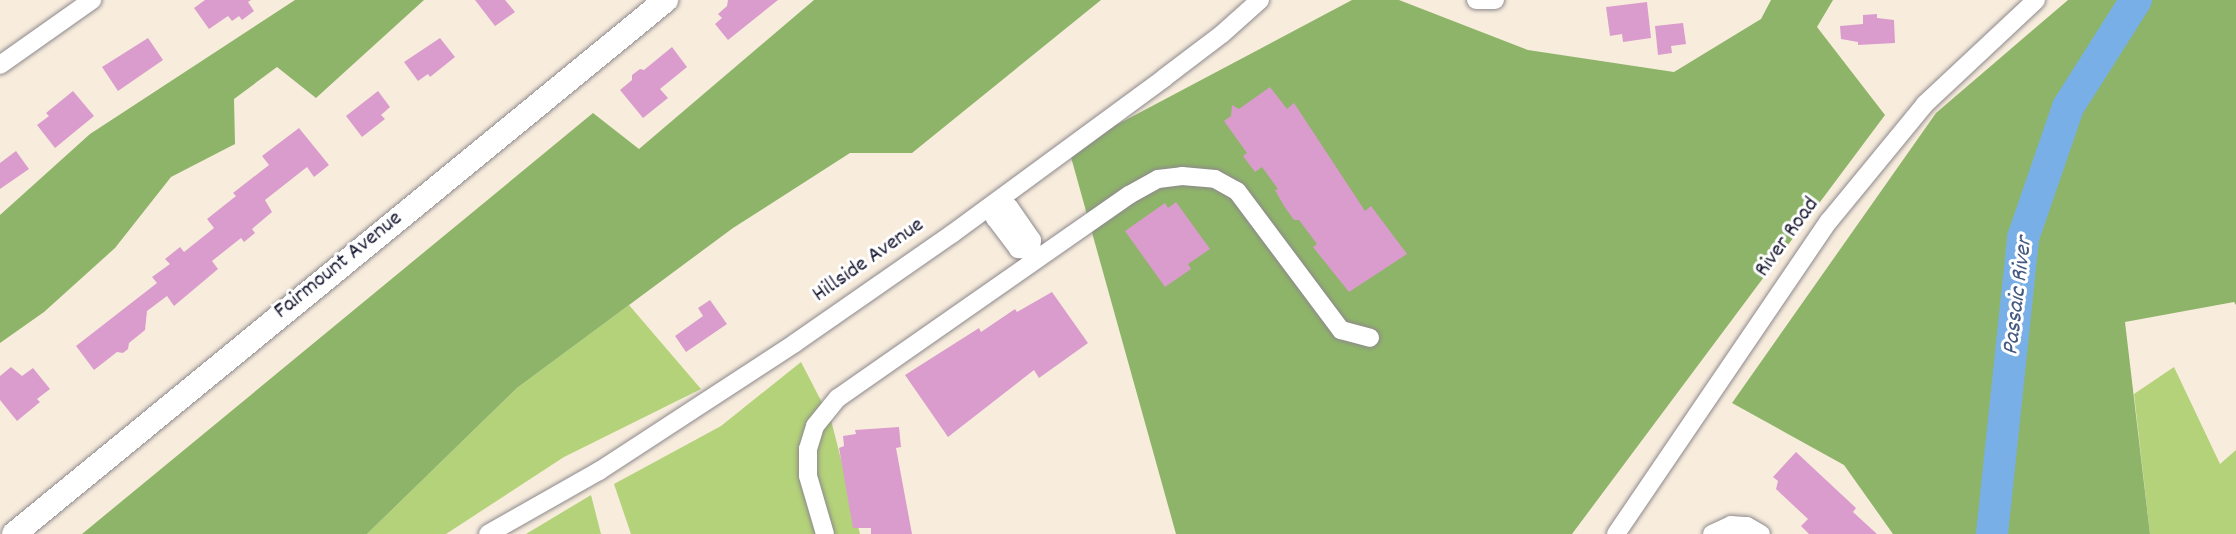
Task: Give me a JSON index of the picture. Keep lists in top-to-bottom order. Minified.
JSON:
{"streets":{"main road":["Fairmount Avenue"],"street":["River Road","Hillside Avenue"]},"water":["Passaic River"]}
